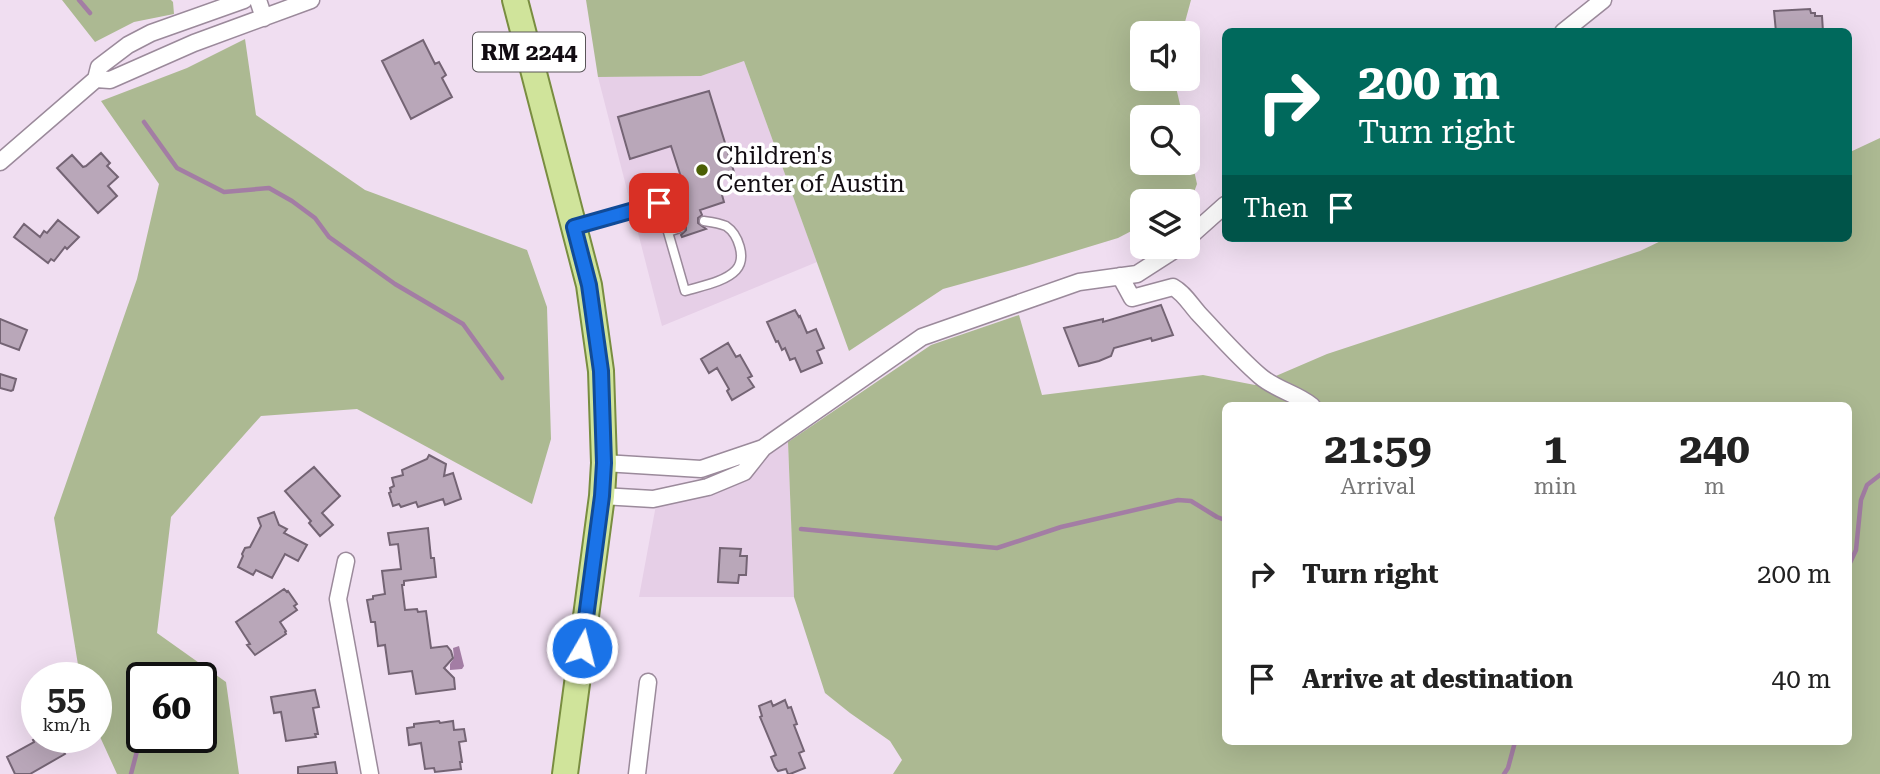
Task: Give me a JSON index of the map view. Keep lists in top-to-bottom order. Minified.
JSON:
{"streets":{"main road":["RM 2244"]},"places":["Children's Center of Austin"],"page":{"turn":["200 m","Turn right"],"then":"Then","eta":["21:59","Arrival","1","min","240","m"],"list":[{"name":"Turn right","value":"200 m"},{"name":"Arrive at destination","value":"40 m"}],"speed":"55 km/h","limit":"60"}}
